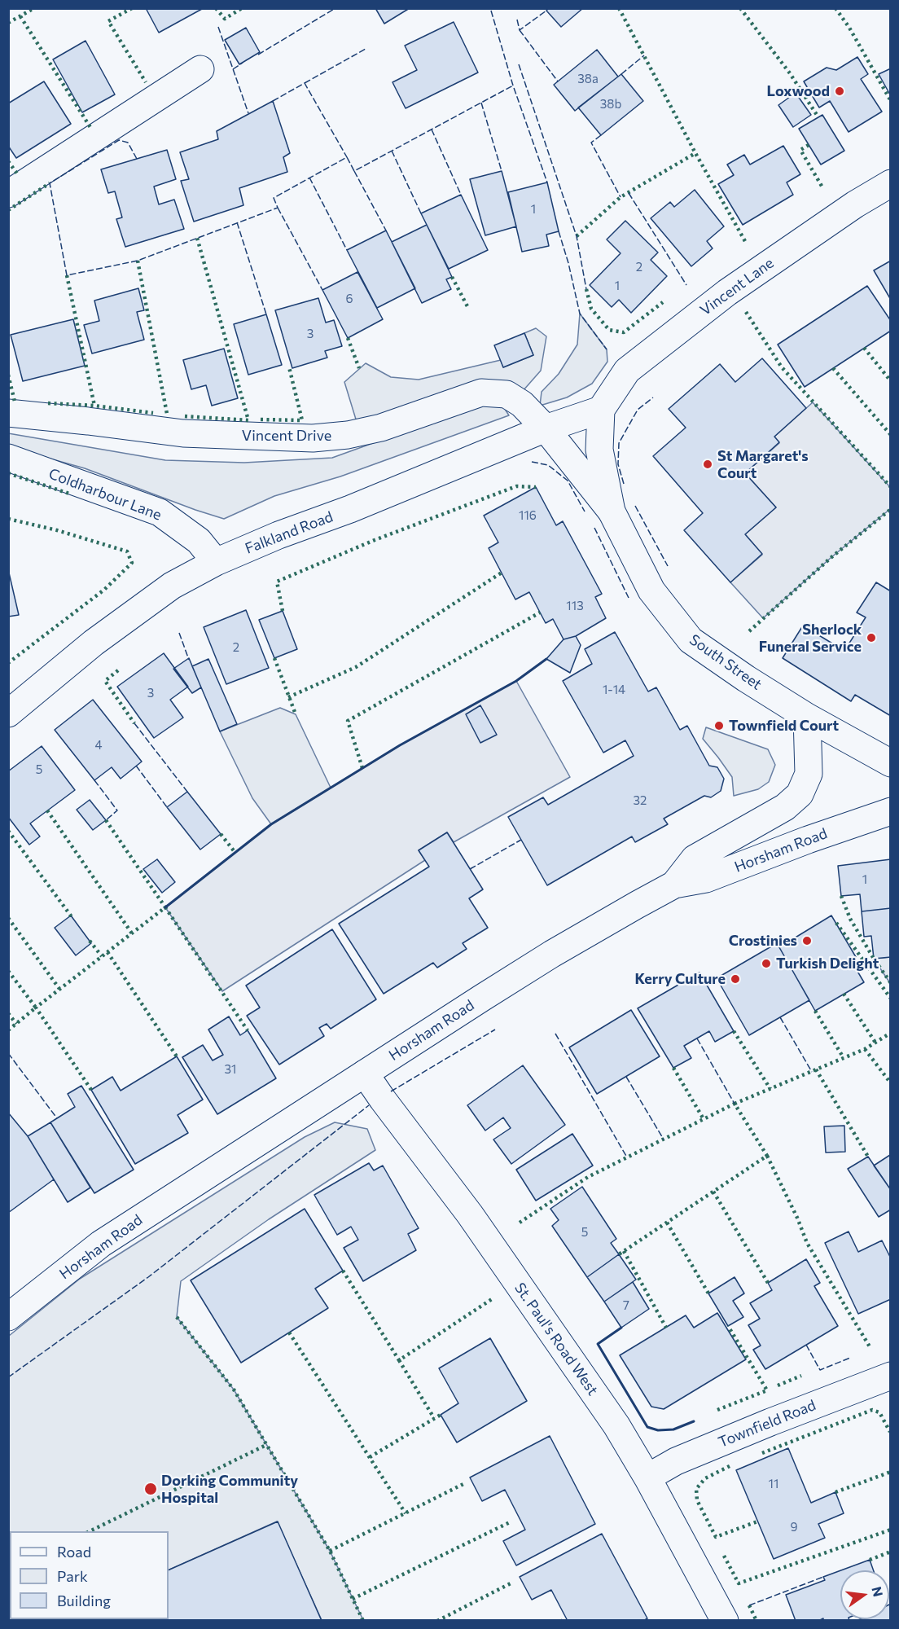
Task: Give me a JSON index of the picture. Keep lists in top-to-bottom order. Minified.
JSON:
{"streets":{"street":["Vincent Lane","Vincent Drive","Coldharbour Lane","Falkland Road","South Street","Horsham Road","St. Paul's Road West","Townfield Road"]},"crossings":[["Vincent Lane","Falkland Road"],["Vincent Lane","South Street"],["Vincent Drive","Falkland Road"],["Vincent Drive","South Street"],["Coldharbour Lane","Falkland Road"],["Falkland Road","South Street"],["Horsham Road","St. Paul's Road West"],["St. Paul's Road West","Townfield Road"]],"places":["Loxwood","St Margaret's Court","Sherlock Funeral Service","Townfield Court","Crostinies","Turkish Delight","Kerry Culture","Dorking Community Hospital"],"house_numbers":["38a","38b","1","2","1","6","3","116","113","2","1-14","3","4","5","32","1","31","5","7","11","9"],"legend":["Road","Park","Building"],"north":"right"}
